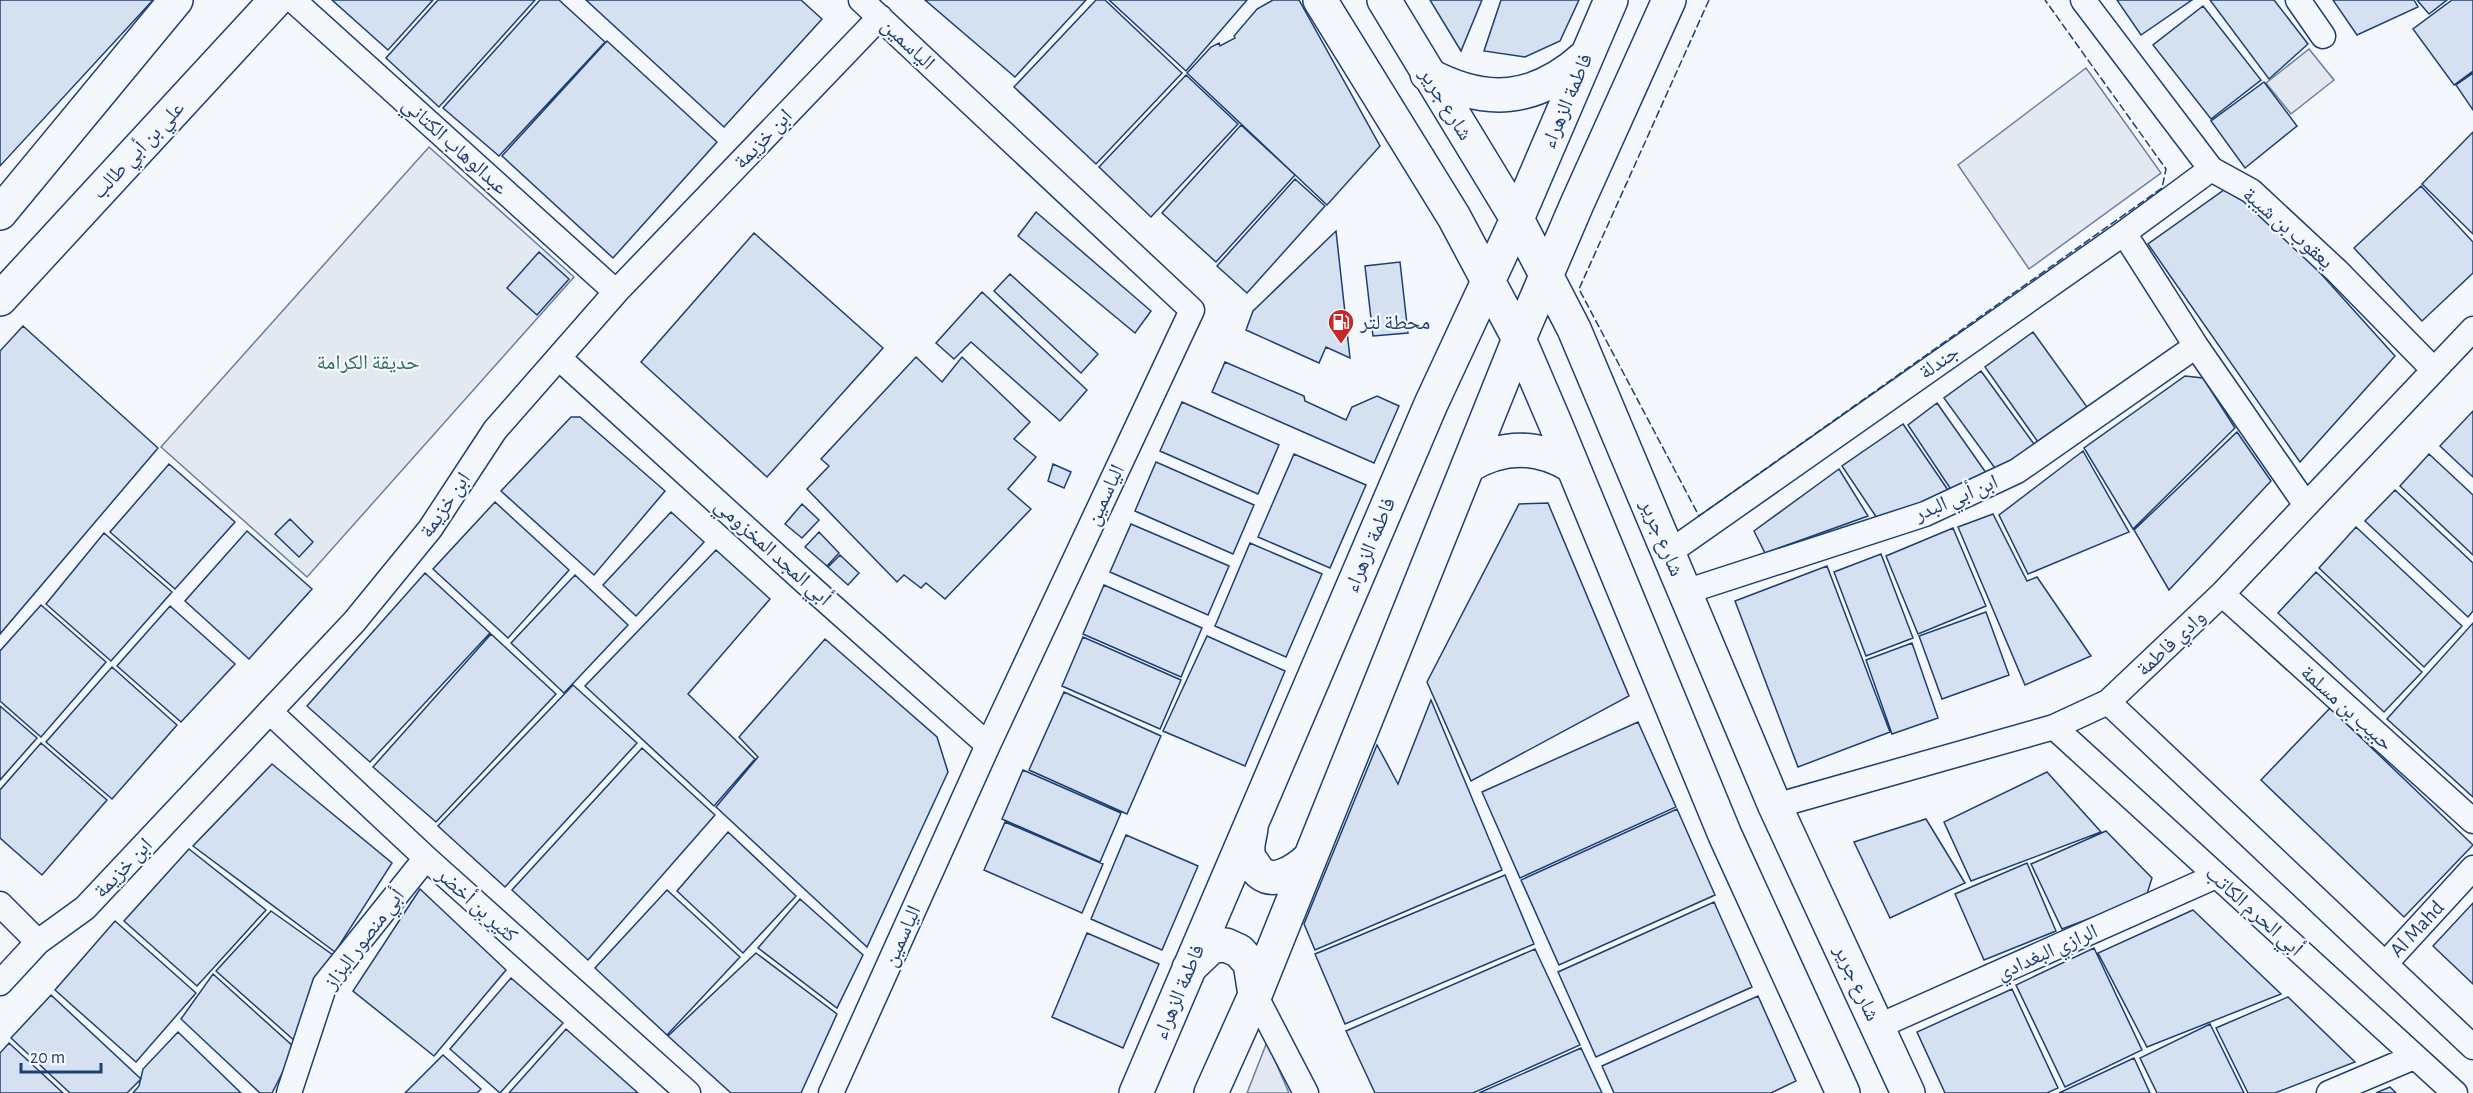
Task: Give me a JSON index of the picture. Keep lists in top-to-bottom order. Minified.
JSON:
{"streets":{"main road":["فاطمة الزهراء","شارع جرير","علي بن أبي طالب"],"street":["الياسمين","ابن خزيمة","عبدالوهاب الكتاني","يعقوب بن شيبة","جندلة","ابن أبي البدر","أبي المجد المخزومي","وادي فاطمة","حبيب بن مسلمة","كثير بن أخضر","أبي الحرم الكاتب","Al Mahd","أبي منصور البزاز","الرازي البغدادي"]},"crossings":[["الياسمين","ابن خزيمة"],["الياسمين","أبي المجد المخزومي"],["فاطمة الزهراء","شارع جرير"],["شارع جرير","جندلة"],["شارع جرير","ابن أبي البدر"],["شارع جرير","وادي فاطمة"],["شارع جرير","الرازي البغدادي"],["ابن خزيمة","عبدالوهاب الكتاني"],["ابن خزيمة","أبي المجد المخزومي"],["ابن خزيمة","كثير بن أخضر"],["يعقوب بن شيبة","جندلة"],["يعقوب بن شيبة","وادي فاطمة"],["وادي فاطمة","حبيب بن مسلمة"],["وادي فاطمة","أبي الحرم الكاتب"],["كثير بن أخضر","أبي منصور البزاز"],["أبي الحرم الكاتب","الرازي البغدادي"]],"parks":["حديقة الكرامة"],"places":{"fuel station":["محطة لتر"]},"scale_bar":"20 m"}
